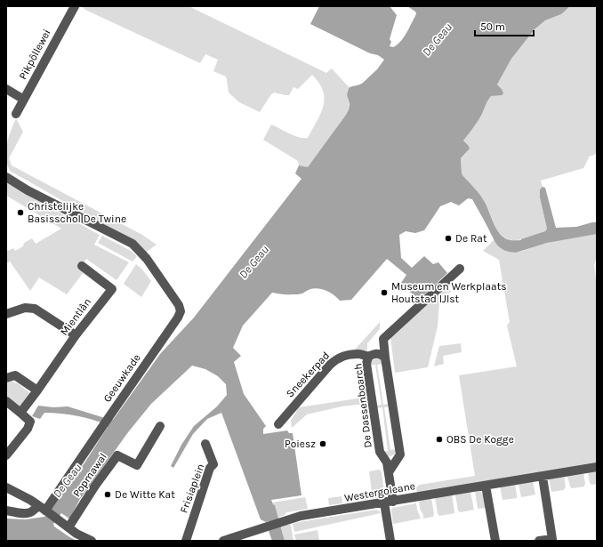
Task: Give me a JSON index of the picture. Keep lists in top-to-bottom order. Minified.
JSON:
{"streets":{"street":["Pikpôllewei","Mientlân","Sneekerpad","Geeuwkade","De Dassenboarch","Popmawal","Frisiaplein","Westergoleane"]},"crossings":[["Sneekerpad","De Dassenboarch"],["De Dassenboarch","Westergoleane"]],"water":["De Geau"],"places":["Christelijke Basisschol De Twine","De Rat","Museum en Werkplaats Houtstad IJlst","OBS De Kogge","Poiesz","De Witte Kat"],"scale_bar":"50 m"}
